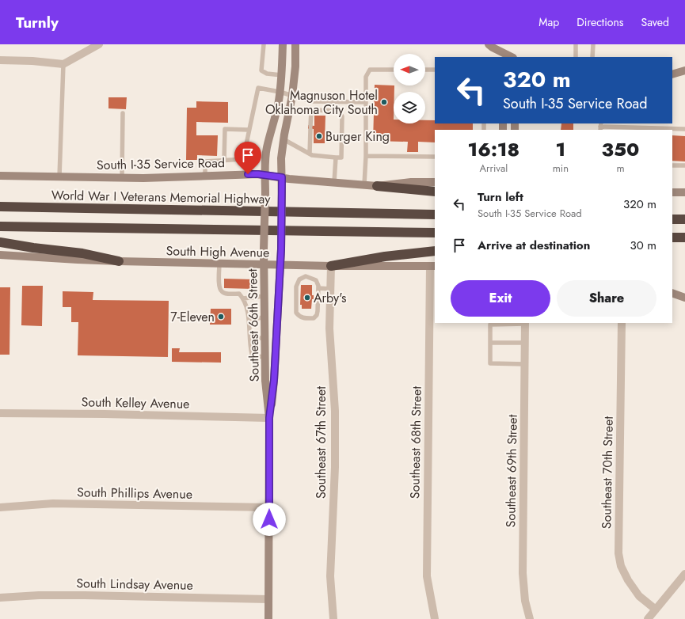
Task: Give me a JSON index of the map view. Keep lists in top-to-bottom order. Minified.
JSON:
{"streets":{"highway":["World War I Veterans Memorial Highway"],"main road":["South I-35 Service Road","South High Avenue","Southeast 66th Street"],"street":["South Kelley Avenue","Southeast 67th Street","Southeast 68th Street","Southeast 69th Street","Southeast 70th Street","South Phillips Avenue","South Lindsay Avenue"]},"crossings":[["South I-35 Service Road","Southeast 66th Street"],["South High Avenue","Southeast 66th Street"],["South High Avenue","Southeast 67th Street"],["South High Avenue","Southeast 68th Street"],["Southeast 66th Street","South Kelley Avenue"],["Southeast 66th Street","South Phillips Avenue"],["Southeast 66th Street","South Lindsay Avenue"]],"places":["Magnuson Hotel Oklahoma City South","Burger King","Arby's","7-Eleven"],"north":"left","page":{"header":"Turnly","nav":["Map","Directions","Saved"],"turn":["320 m","South I-35 Service Road"],"eta":["16:18","Arrival","1","min","350","m"],"list":[{"name":"Turn left","note":"South I-35 Service Road","value":"320 m"},{"name":"Arrive at destination","value":"30 m"}],"buttons":["Exit","Share"]}}
